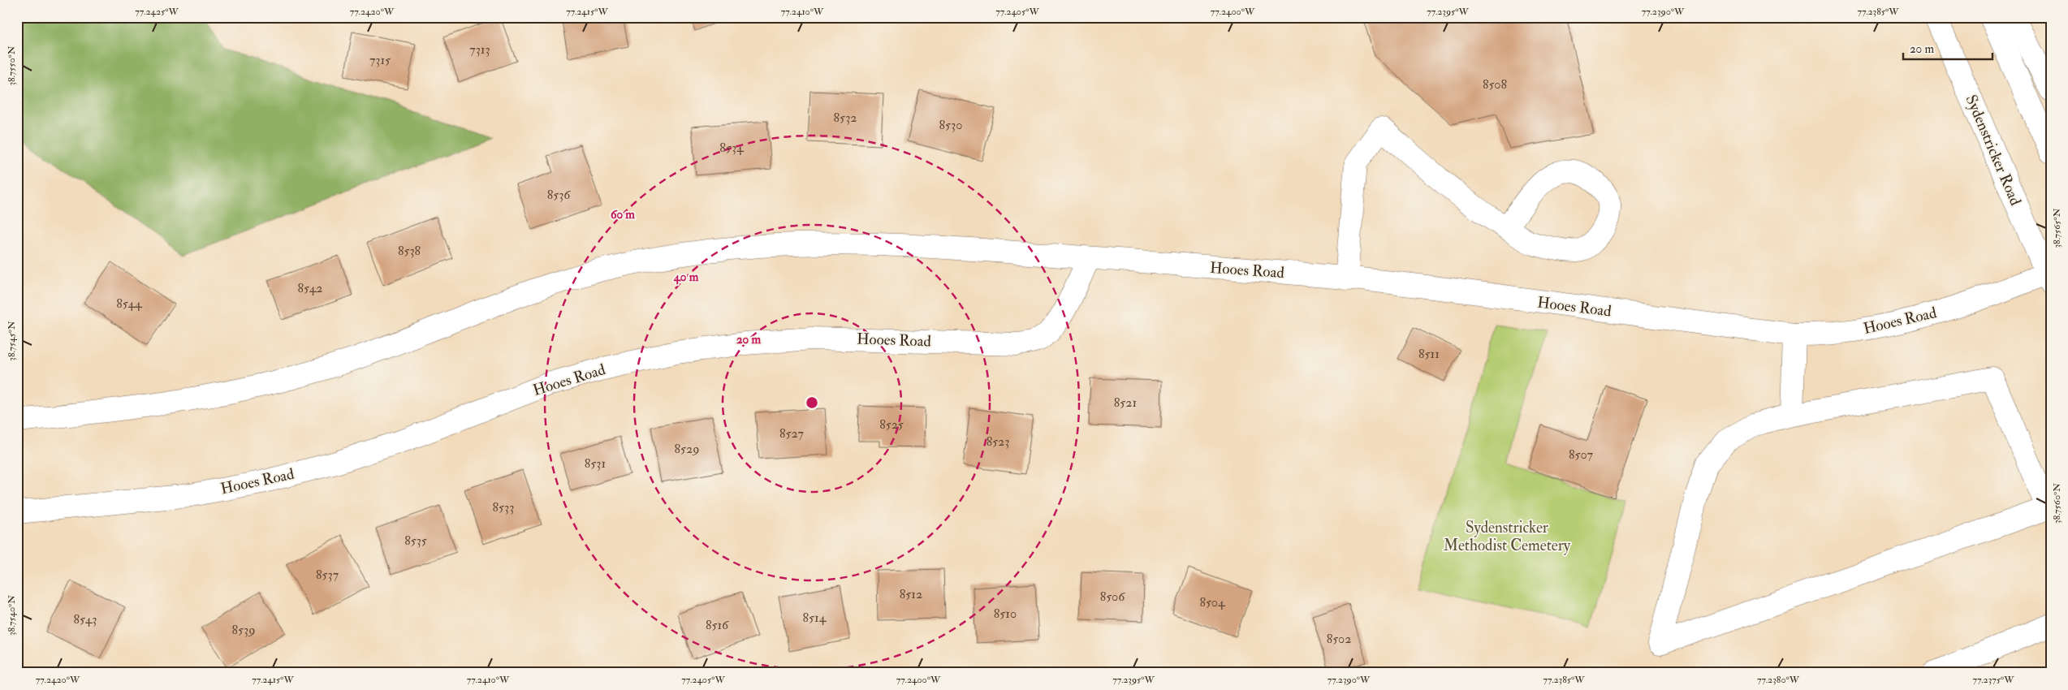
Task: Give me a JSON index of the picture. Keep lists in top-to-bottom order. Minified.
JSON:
{"streets":{"main road":["Sydenstricker Road","Hooes Road"]},"crossings":[["Sydenstricker Road","Hooes Road"]],"parks":["Sydenstricker Methodist Cemetery"],"house_numbers":["7313","7315","8508","8532","8530","8534","8536","8538","8542","8544","8511","8521","8525","8527","8523","8529","8507","8531","8533","8535","8537","8512","8506","8504","8510","8514","8543","8516","8539","8502"],"scale_bar":"20 m","coordinates":["77.2425°W","77.2420°W","77.2415°W","77.2410°W","77.2405°W","77.2400°W","77.2395°W","77.2390°W","77.2385°W","38.7550°N","38.7565°N","38.7545°N","38.7560°N","38.7540°N","77.2380°W","77.2375°W"],"rings":["60 m","40 m","20 m"]}
